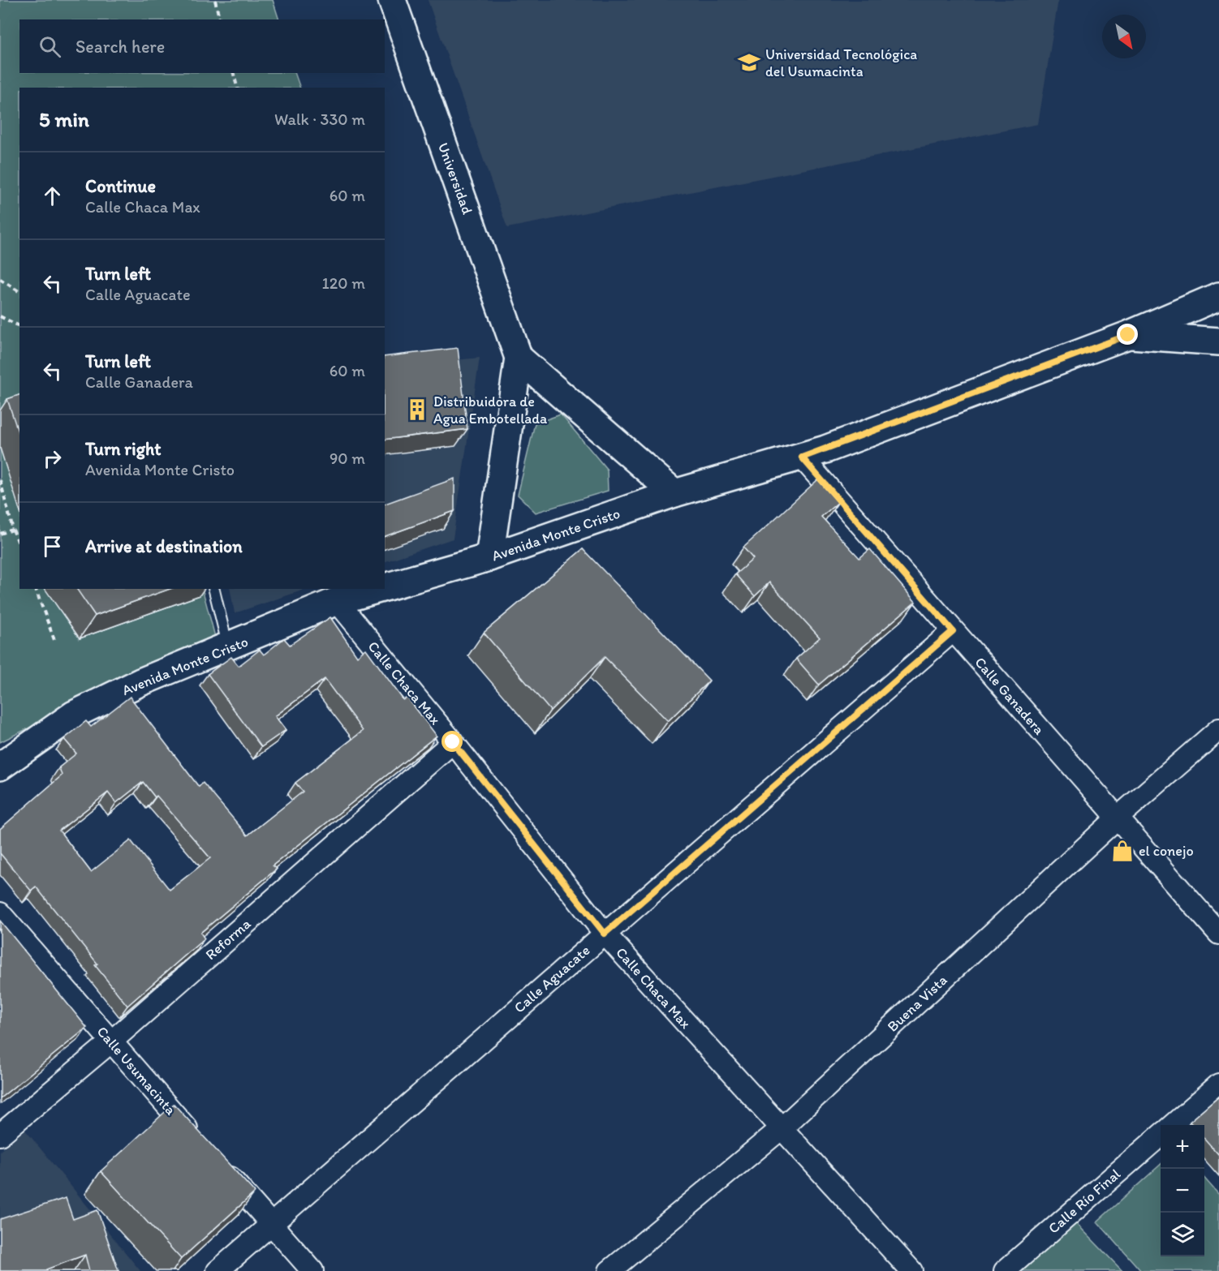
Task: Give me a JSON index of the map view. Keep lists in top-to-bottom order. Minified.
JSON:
{"streets":{"main road":["Universidad","Avenida Monte Cristo"],"street":["Calle Chaca Max","Calle Ganadera","Reforma","Calle Aguacate","Buena Vista","Calle Usumacinta","Calle Río Final"]},"crossings":[["Avenida Monte Cristo","Calle Chaca Max"],["Avenida Monte Cristo","Calle Ganadera"],["Calle Chaca Max","Reforma"],["Calle Chaca Max","Calle Aguacate"],["Calle Chaca Max","Buena Vista"],["Calle Ganadera","Calle Aguacate"],["Calle Ganadera","Buena Vista"],["Reforma","Calle Usumacinta"]],"places":{"school or university":["Universidad Tecnológica del Usumacinta"],"building":["Distribuidora de Agua Embotellada"],"shop":["el conejo"]},"north":"bottom right","page":{"search":"Search here","heading":["5 min","Walk · 330 m"],"list":[["Continue","Calle Chaca Max","60 m"],["Turn left","Calle Aguacate","120 m"],["Turn left","Calle Ganadera","60 m"],["Turn right","Avenida Monte Cristo","90 m"],"Arrive at destination"],"map_buttons":["+","−"]}}
